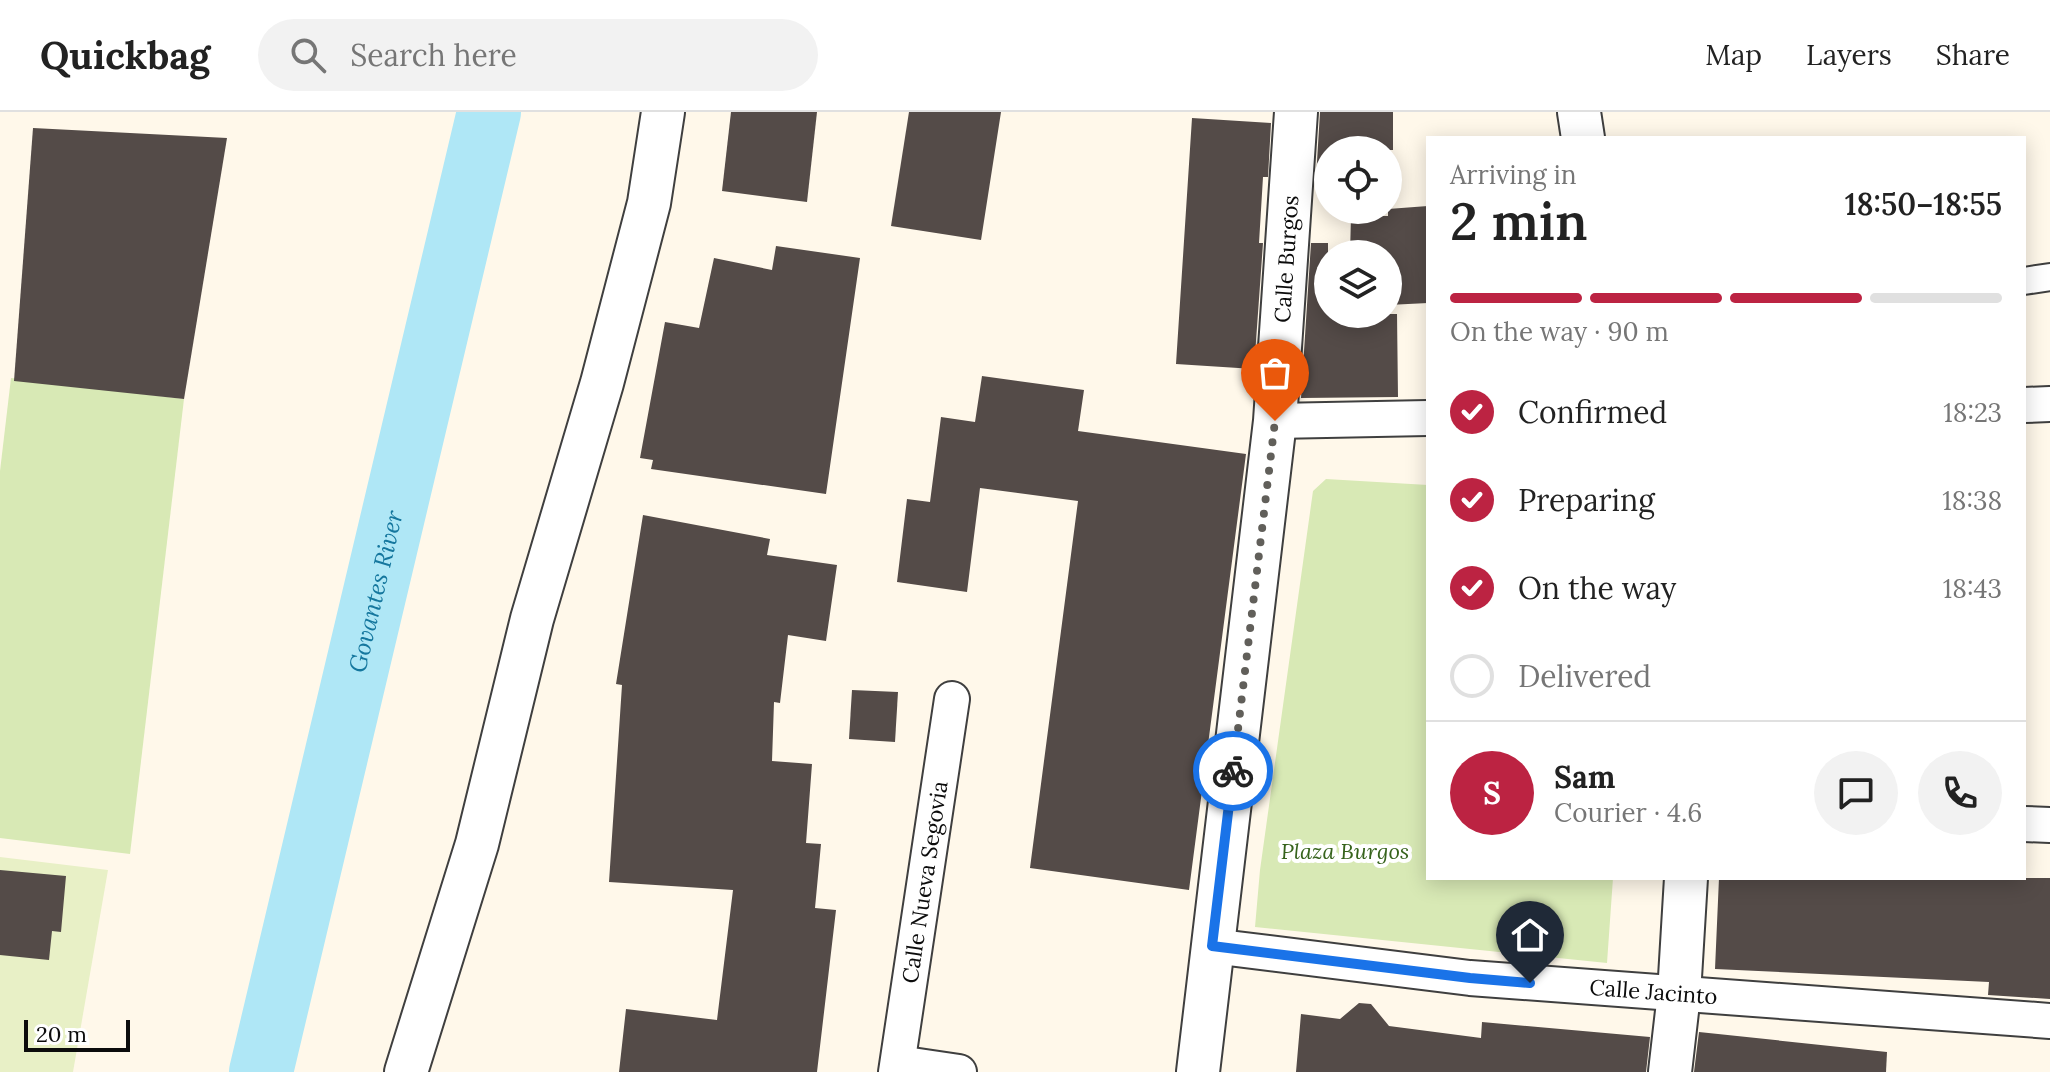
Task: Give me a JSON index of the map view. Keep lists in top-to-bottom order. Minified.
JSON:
{"streets":{"street":["Calle Burgos","Calle Nueva Segovia","Calle Jacinto"]},"crossings":[["Calle Burgos","Calle Jacinto"]],"water":["Govantes River"],"parks":["Plaza Burgos"],"scale_bar":"20 m","page":{"header":"Quickbag","search":"Search here","nav":["Map","Layers","Share"],"heading":["2 min","Arriving in","18:50–18:55"],"panel":["Sam","Courier · 4.6"],"bar":"On the way · 90 m","list":[["Confirmed","18:23"],["Preparing","18:38"],["On the way","18:43"],"Delivered"],"round":"S","scale":"20 m"}}
